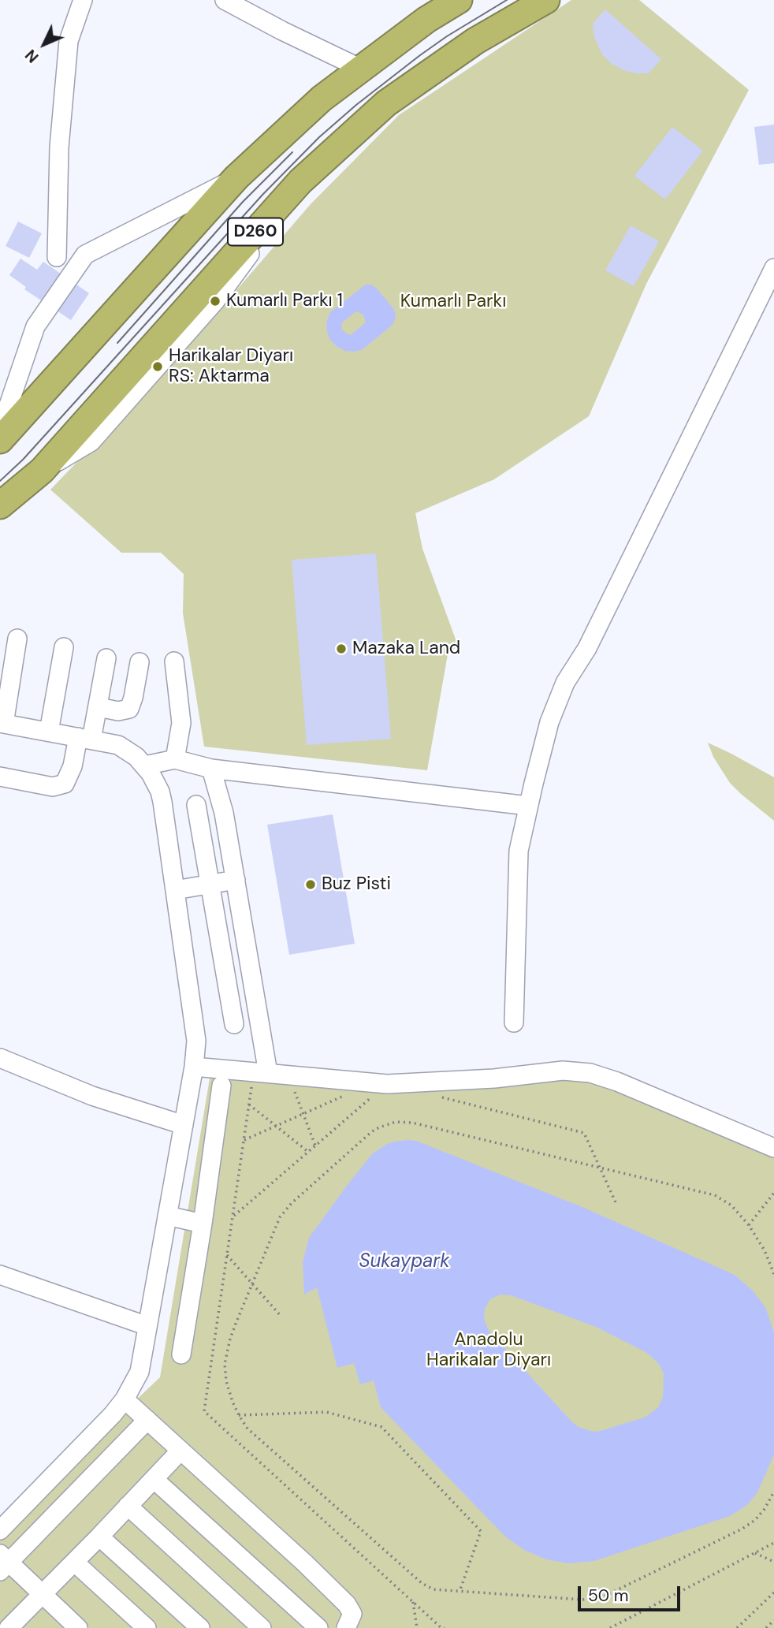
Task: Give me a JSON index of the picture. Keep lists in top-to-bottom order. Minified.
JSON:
{"streets":{"highway":["D260"]},"water":["Sukaypark"],"parks":["Kumarlı Parkı","Anadolu Harikalar Diyarı"],"places":["Kumarlı Parkı 1","Harikalar Diyarı RS: Aktarma","Mazaka Land","Buz Pisti"],"scale_bar":"50 m","north":"bottom left"}
